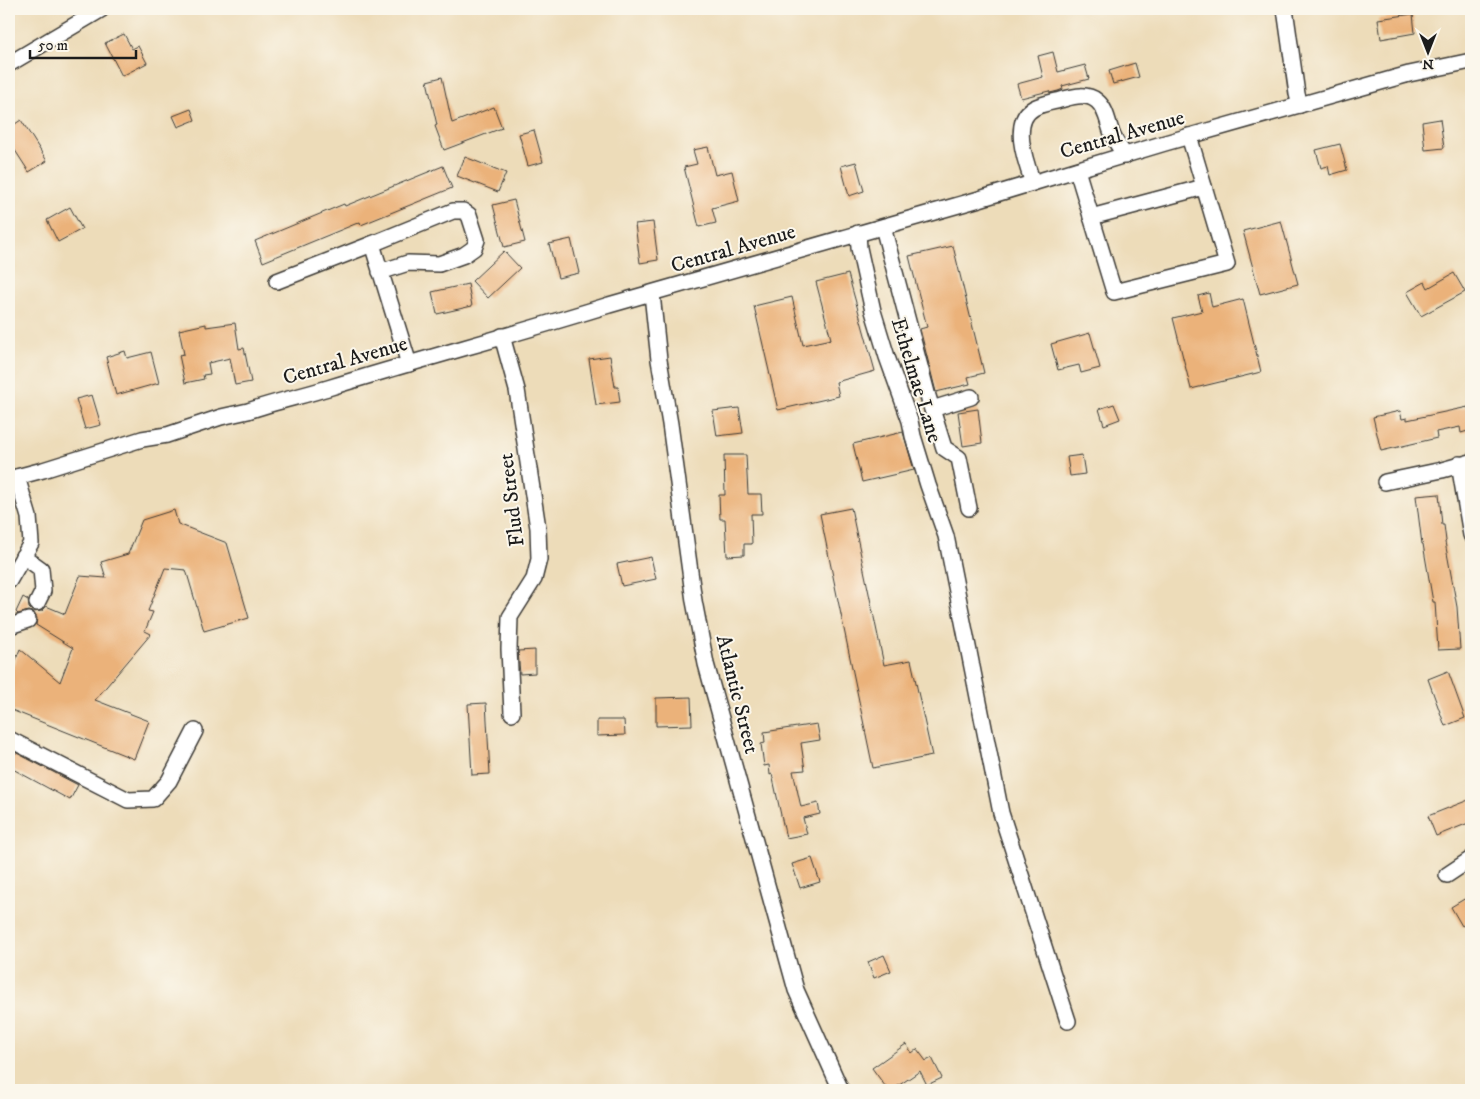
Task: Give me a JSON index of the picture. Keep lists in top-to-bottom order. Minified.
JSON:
{"streets":{"street":["Central Avenue","Ethelmae Lane","Flud Street","Atlantic Street"]},"crossings":[["Central Avenue","Ethelmae Lane"],["Central Avenue","Flud Street"],["Central Avenue","Atlantic Street"]],"scale_bar":"50 m","north":"bottom"}
